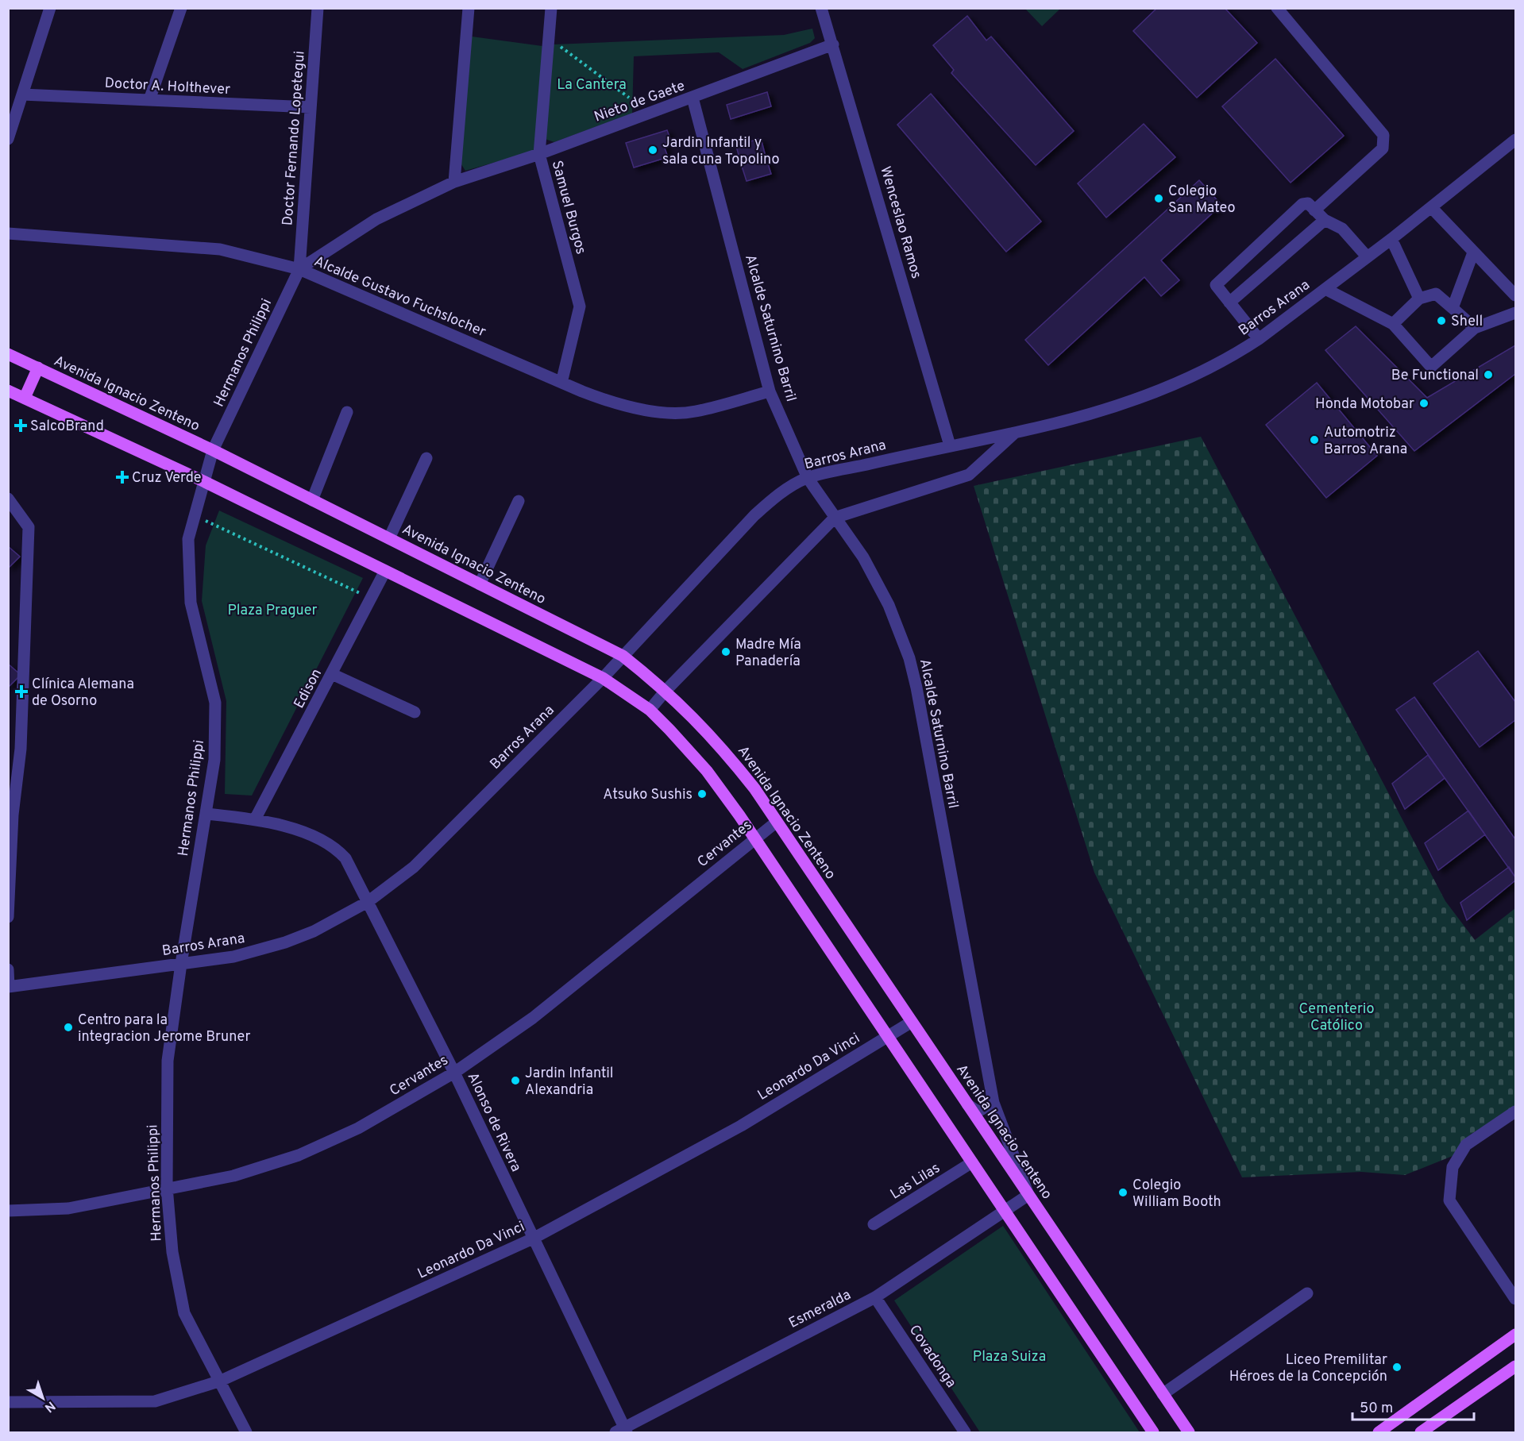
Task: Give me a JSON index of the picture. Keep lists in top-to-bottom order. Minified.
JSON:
{"streets":{"main road":["Avenida Ignacio Zenteno"],"street":["Doctor A. Holthever","Nieto de Gaete","Doctor Fernando Lopetegui","Samuel Burgos","Wenceslao Ramos","Alcalde Gustavo Fuchslocher","Barros Arana","Alcalde Saturnino Barril","Hermanos Philippi","Edison","Cervantes","Leonardo Da Vinci","Alonso de Rivera","Las Lilas","Esmeralda","Covadonga"]},"crossings":[["Doctor A. Holthever","Doctor Fernando Lopetegui"],["Nieto de Gaete","Samuel Burgos"],["Nieto de Gaete","Wenceslao Ramos"],["Nieto de Gaete","Alcalde Saturnino Barril"],["Doctor Fernando Lopetegui","Alcalde Gustavo Fuchslocher"],["Doctor Fernando Lopetegui","Hermanos Philippi"],["Samuel Burgos","Alcalde Gustavo Fuchslocher"],["Wenceslao Ramos","Barros Arana"],["Alcalde Gustavo Fuchslocher","Alcalde Saturnino Barril"],["Alcalde Gustavo Fuchslocher","Hermanos Philippi"],["Barros Arana","Alcalde Saturnino Barril"],["Barros Arana","Hermanos Philippi"],["Barros Arana","Avenida Ignacio Zenteno"],["Barros Arana","Alonso de Rivera"],["Alcalde Saturnino Barril","Avenida Ignacio Zenteno"],["Alcalde Saturnino Barril","Esmeralda"],["Hermanos Philippi","Avenida Ignacio Zenteno"],["Hermanos Philippi","Cervantes"],["Hermanos Philippi","Leonardo Da Vinci"],["Hermanos Philippi","Alonso de Rivera"],["Avenida Ignacio Zenteno","Cervantes"],["Avenida Ignacio Zenteno","Leonardo Da Vinci"],["Avenida Ignacio Zenteno","Esmeralda"],["Edison","Alonso de Rivera"],["Cervantes","Alonso de Rivera"],["Leonardo Da Vinci","Alonso de Rivera"],["Alonso de Rivera","Esmeralda"],["Esmeralda","Covadonga"]],"parks":["La Cantera","Plaza Praguer","Cementerio Católico","Plaza Suiza"],"places":{"other":["Jardin Infantil y sala cuna Topolino","Colegio San Mateo","Shell","Be Functional","Honda Motobar","Automotriz Barros Arana","Madre Mía Panadería","Atsuko Sushis","Centro para la integracion Jerome Bruner","Jardin Infantil Alexandria","Colegio William Booth","Liceo Premilitar Héroes de la Concepción"],"health":["SalcoBrand","Cruz Verde","Clínica Alemana de Osorno"]},"scale_bar":"50 m","north":"bottom right"}
